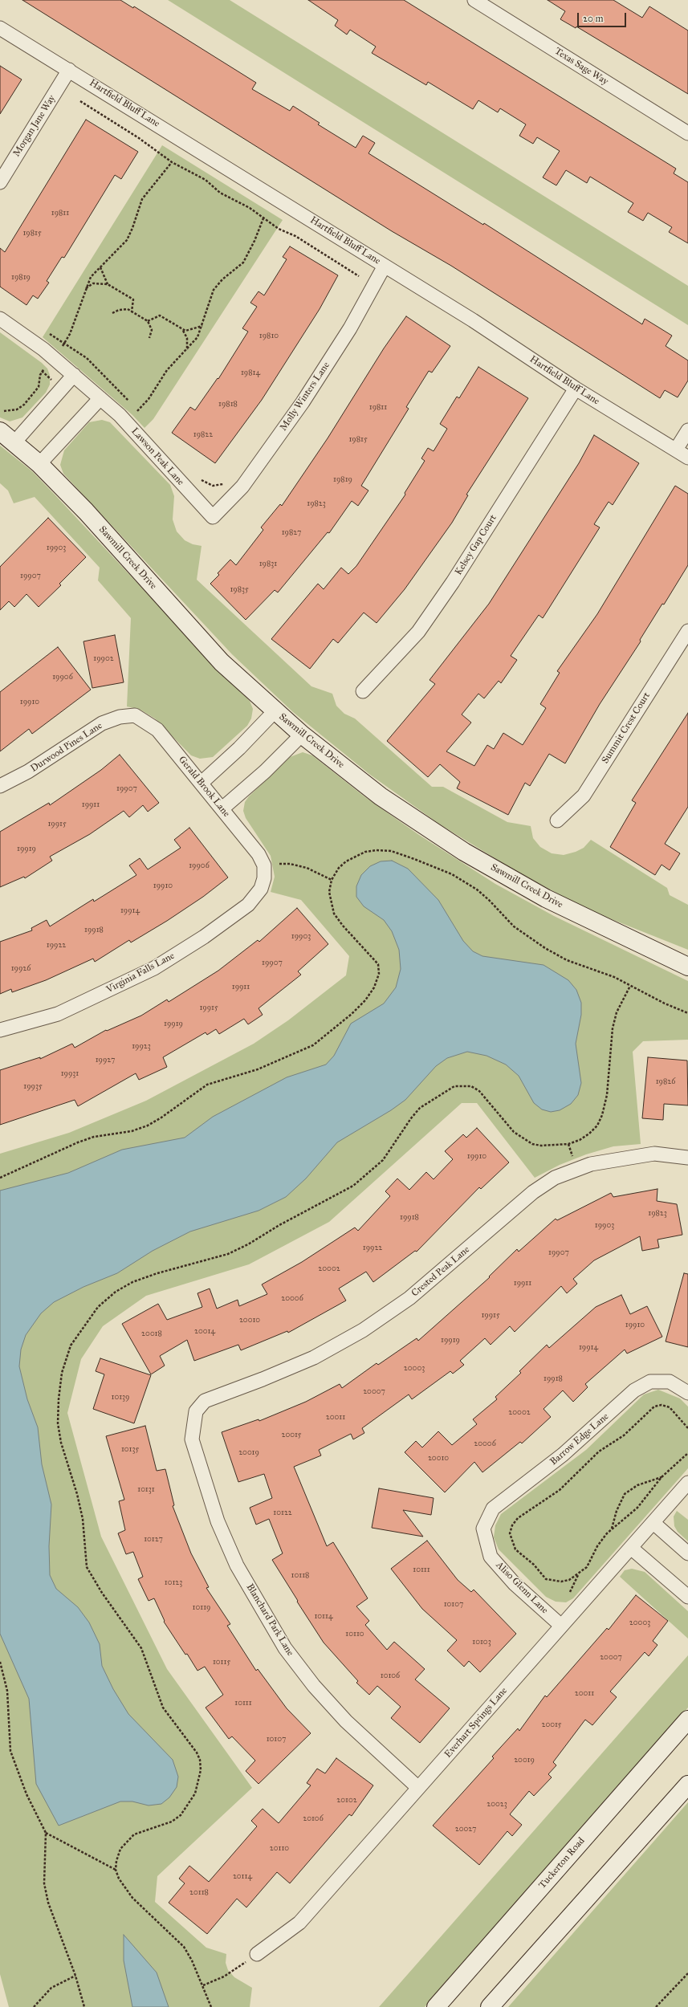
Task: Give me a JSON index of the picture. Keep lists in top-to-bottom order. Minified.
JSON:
{"streets":{"street":["Texas Sage Way","Hartfield Bluff Lane","Morgan Jane Way","Molly Winters Lane","Lawson Peak Lane","Kelsey Gap Court","Sawmill Creek Drive","Summit Crest Court","Durwood Pines Lane","Gerald Brook Lane","Virginia Falls Lane","Crested Peak Lane","Barrow Edge Lane","Aliso Glenn Lane","Blanchard Park Lane","Everhart Springs Lane","Tuckerton Road"]},"crossings":[["Hartfield Bluff Lane","Morgan Jane Way"],["Hartfield Bluff Lane","Molly Winters Lane"],["Hartfield Bluff Lane","Kelsey Gap Court"],["Molly Winters Lane","Lawson Peak Lane"],["Durwood Pines Lane","Gerald Brook Lane"],["Gerald Brook Lane","Virginia Falls Lane"],["Crested Peak Lane","Blanchard Park Lane"],["Barrow Edge Lane","Aliso Glenn Lane"],["Aliso Glenn Lane","Everhart Springs Lane"],["Blanchard Park Lane","Everhart Springs Lane"]],"house_numbers":["19811","19815","19819","19810","19814","19818","19811","19822","19815","19819","19823","19827","19903","19831","19907","19835","19902","19906","19910","19907","19911","19915","19919","19906","19910","19914","19918","19903","19922","19907","19926","19911","19915","19919","19923","19927","19931","19826","19935","19910","19823","19918","19903","19922","19907","20002","19911","20006","19915","20010","19910","20014","20018","19919","19914","20003","19918","20007","10139","20002","20011","20015","20006","10135","20019","20010","10131","10122","10127","10111","10118","10123","10107","10119","10114","20003","10110","10103","20007","10115","10106","20011","10111","20015","10107","20019","20102","20023","20106","20027","20110","20114","20118"],"scale_bar":"20 m"}
